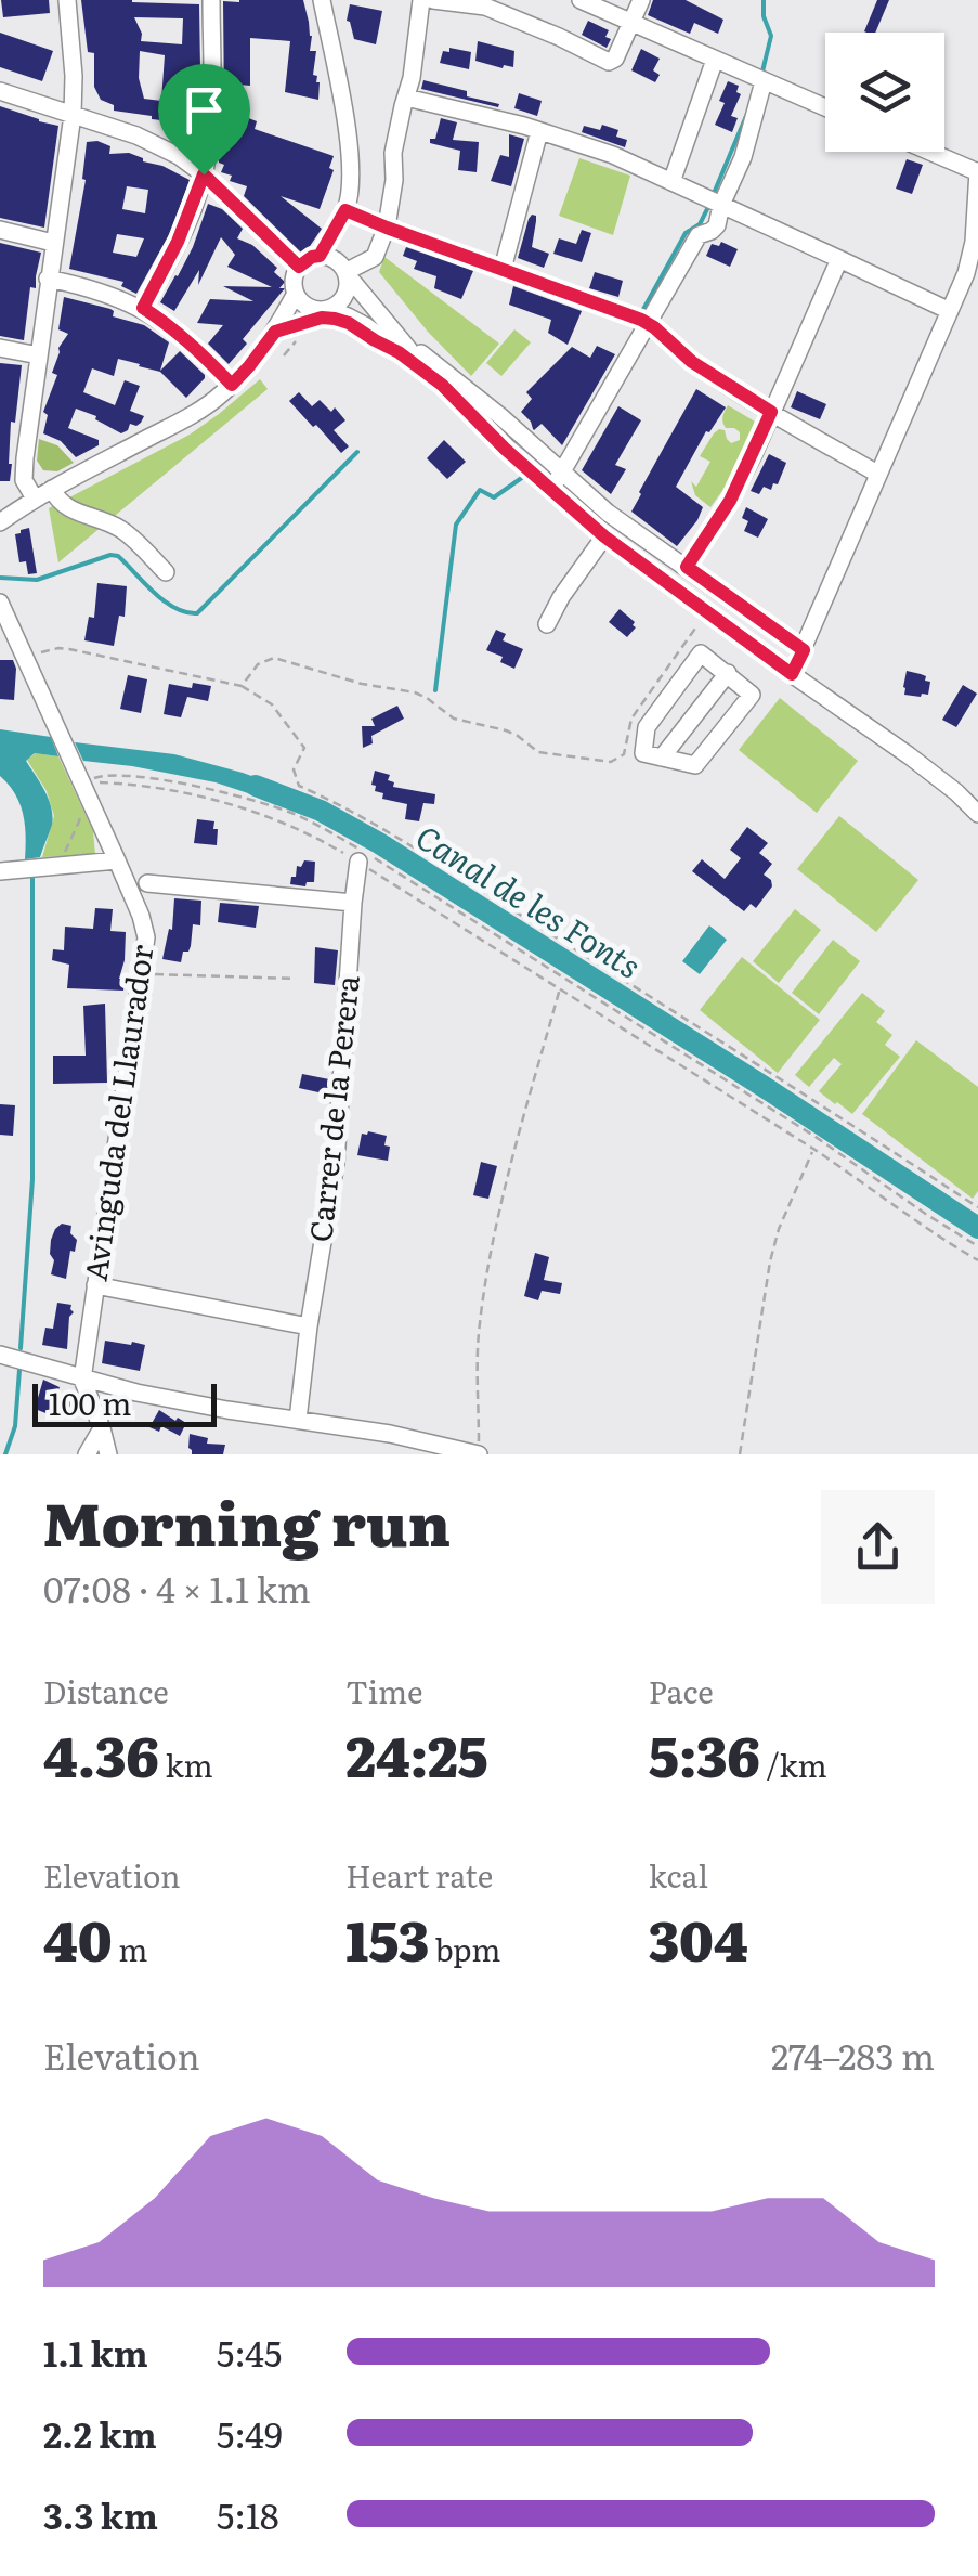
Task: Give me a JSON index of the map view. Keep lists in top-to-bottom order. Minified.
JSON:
{"streets":{"street":["Carrer de la Perera","Avinguda del Llaurador"]},"water":["Canal de les Fonts"],"scale_bar":"100 m","page":{"scale":"100 m","heading":["Morning run","07:08 · 4 × 1.1 km"],"stats":[["Distance","4.36 km"],["Time","24:25"],["Pace","5:36 /km"],["Elevation","40 m"],["Heart rate","153 bpm"],["kcal","304"]],"chart":["Elevation","274–283 m"],"list":[{"name":"1.1 km","note":"5:45"},{"name":"2.2 km","note":"5:49"},{"name":"3.3 km","note":"5:18"}]}}
